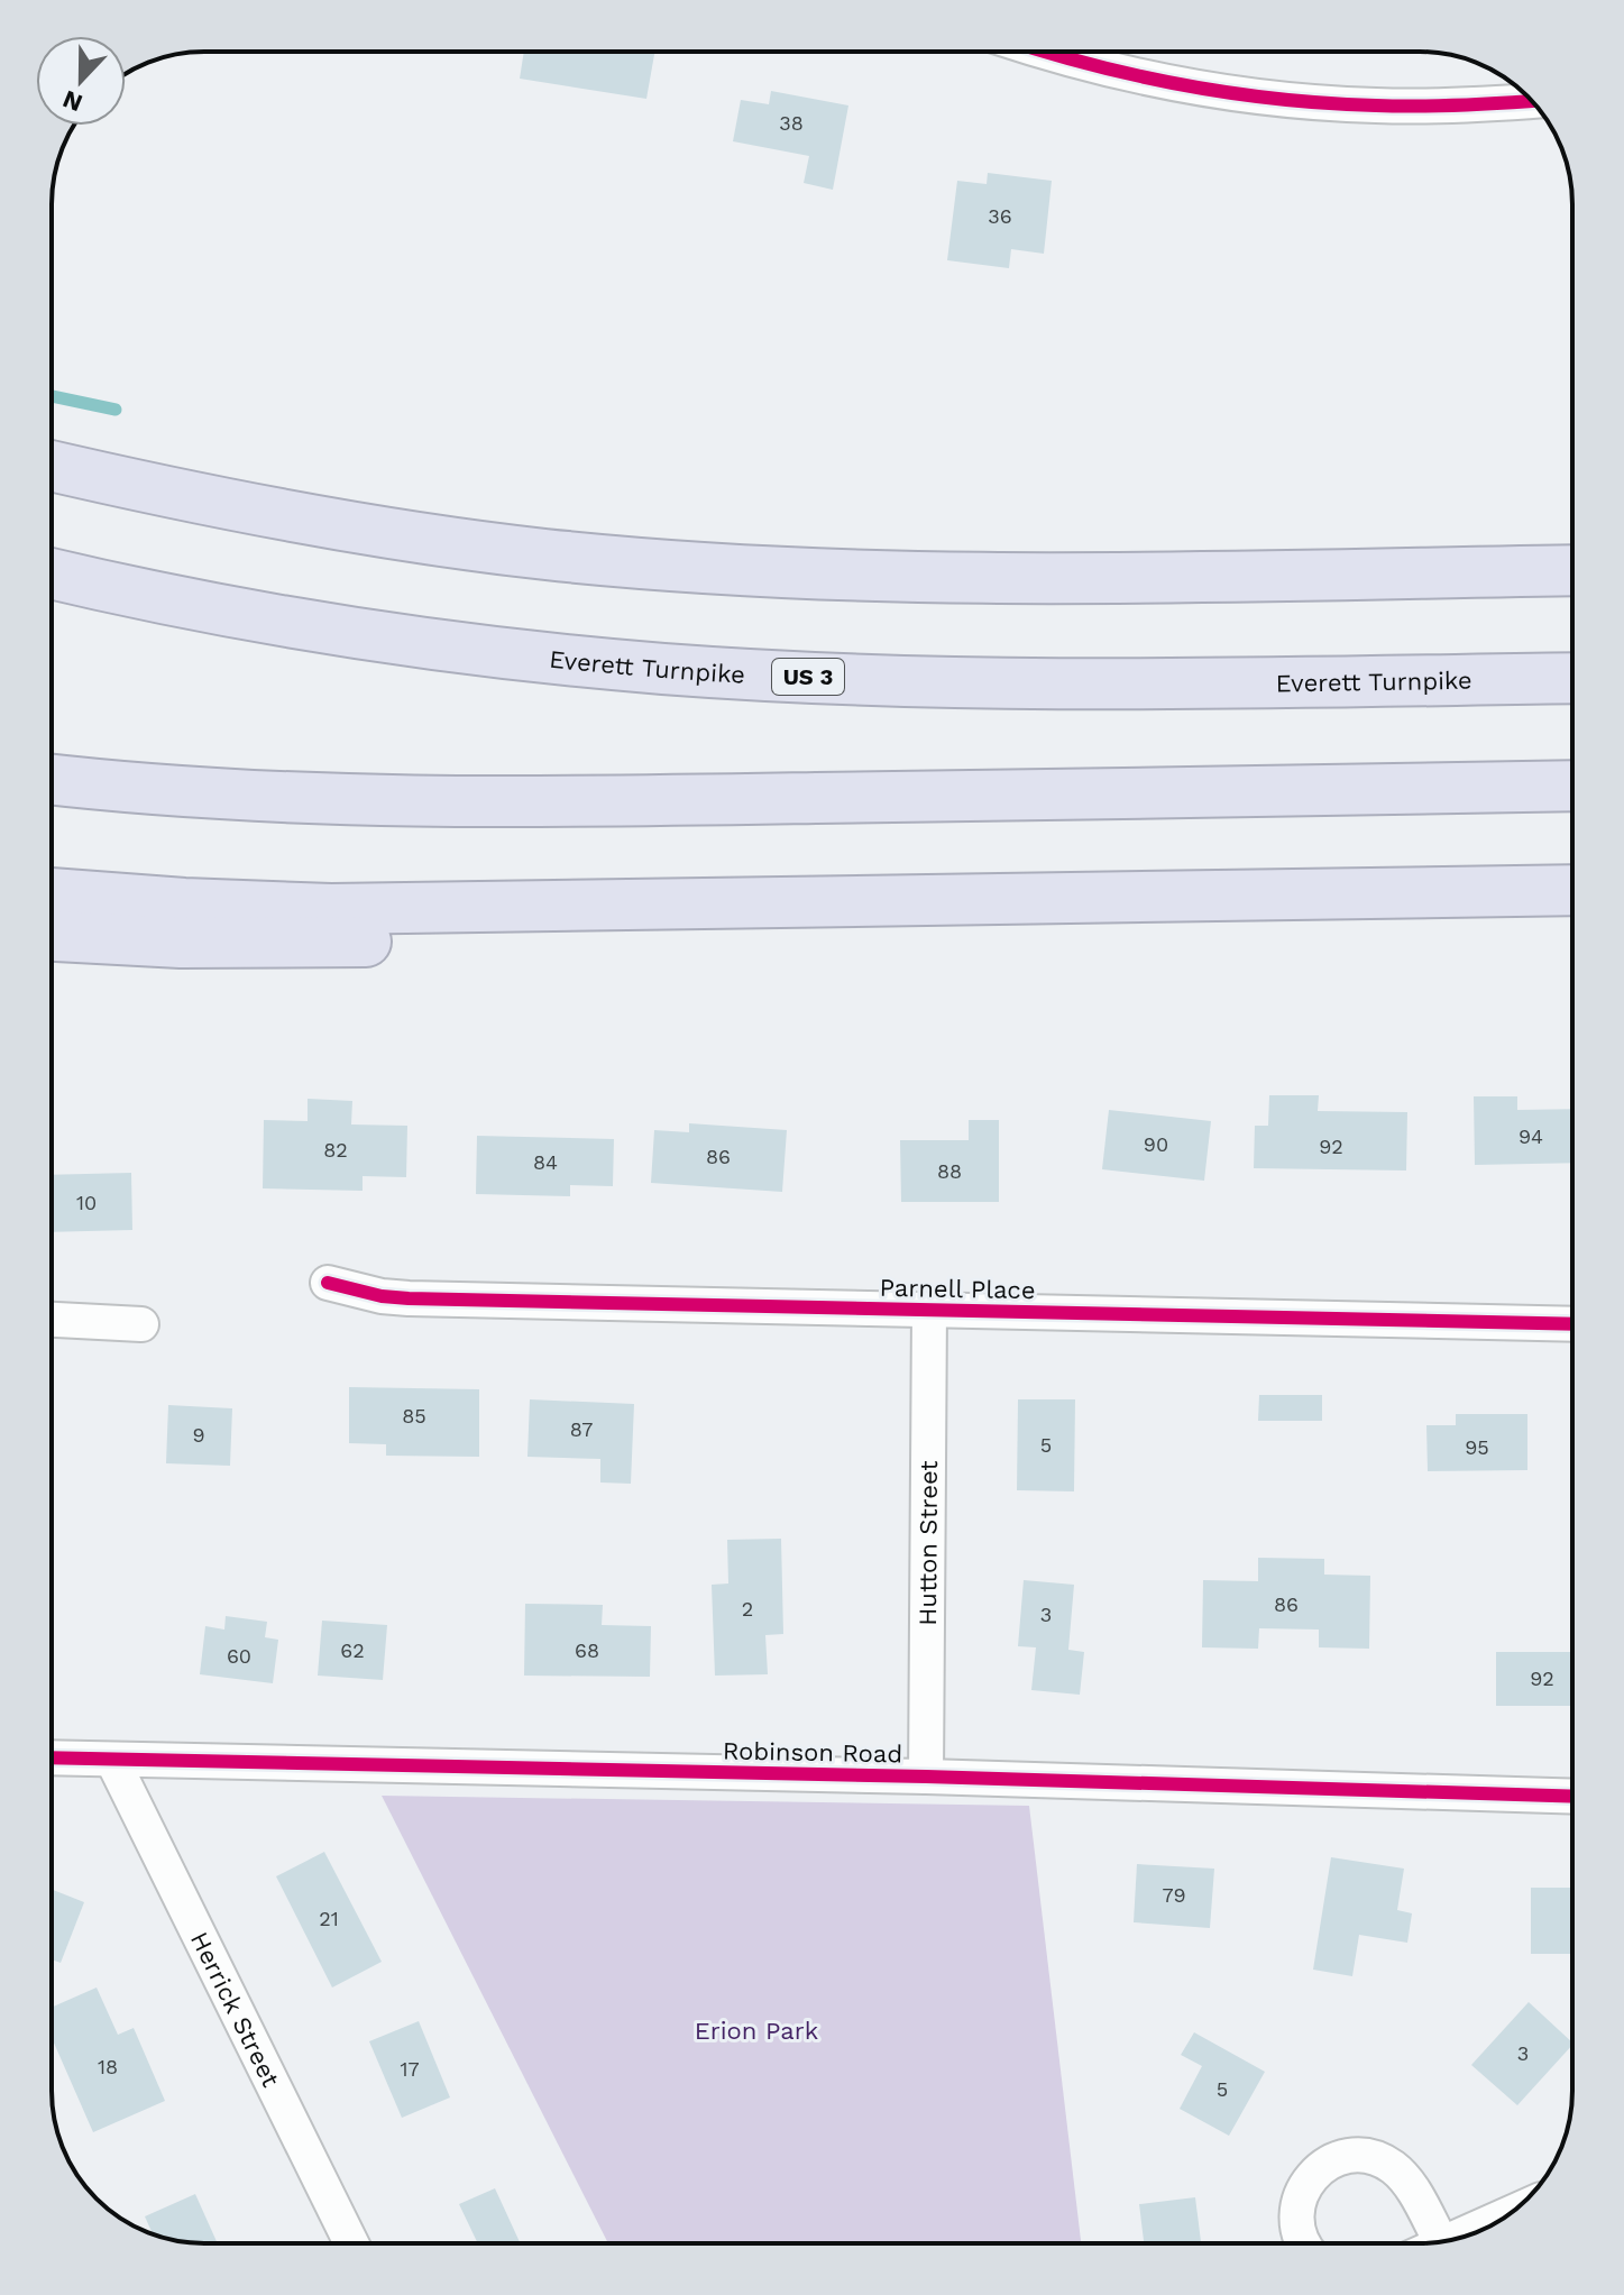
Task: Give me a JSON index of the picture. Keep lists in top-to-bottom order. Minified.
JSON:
{"streets":{"highway":["Everett Turnpike","US 3"],"street":["Parnell Place","Hutton Street","Robinson Road","Herrick Street"]},"crossings":[["Parnell Place","Hutton Street"],["Hutton Street","Robinson Road"],["Robinson Road","Herrick Street"]],"parks":["Erion Park"],"house_numbers":["38","36","94","90","92","82","86","84","88","10","85","87","9","5","95","86","2","3","62","68","60","92","79","21","3","18","17","5"],"north":"bottom"}
